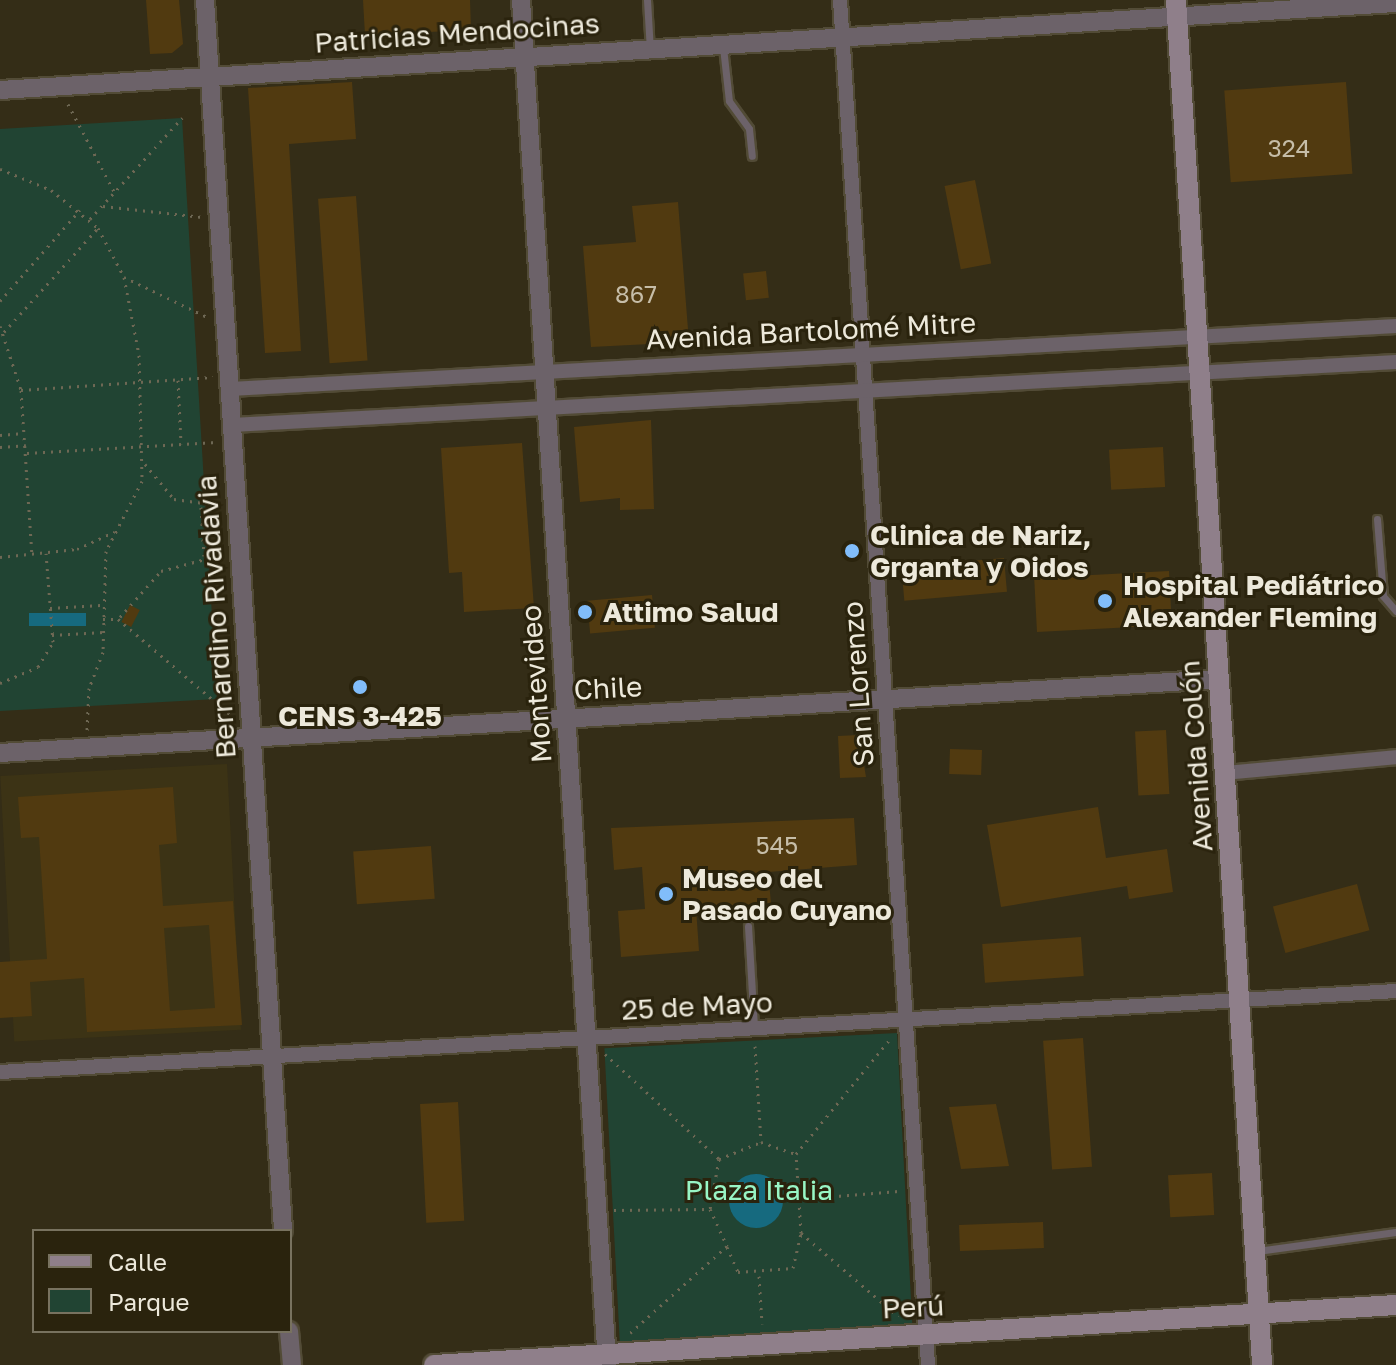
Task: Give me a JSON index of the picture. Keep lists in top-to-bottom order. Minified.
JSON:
{"streets":{"main road":["Avenida Colón","Perú"],"street":["Patricias Mendocinas","Avenida Bartolomé Mitre","Bernardino Rivadavia","Montevideo","San Lorenzo","Chile","25 de Mayo"]},"crossings":[["Patricias Mendocinas","Bernardino Rivadavia"],["Patricias Mendocinas","Montevideo"],["Patricias Mendocinas","San Lorenzo"],["Patricias Mendocinas","Avenida Colón"],["Avenida Bartolomé Mitre","Bernardino Rivadavia"],["Avenida Bartolomé Mitre","Montevideo"],["Avenida Bartolomé Mitre","San Lorenzo"],["Avenida Bartolomé Mitre","Avenida Colón"],["Bernardino Rivadavia","Chile"],["Bernardino Rivadavia","25 de Mayo"],["Montevideo","Chile"],["Montevideo","25 de Mayo"],["Montevideo","Perú"],["San Lorenzo","Chile"],["San Lorenzo","25 de Mayo"],["San Lorenzo","Perú"],["Chile","Avenida Colón"],["Avenida Colón","25 de Mayo"],["Avenida Colón","Perú"]],"parks":["Plaza Italia"],"places":["Clinica de Nariz, Grganta y Oidos","Hospital Pediátrico Alexander Fleming","Attimo Salud","CENS 3-425","Museo del Pasado Cuyano"],"house_numbers":["324","867","545"],"legend":["Calle","Parque"]}
